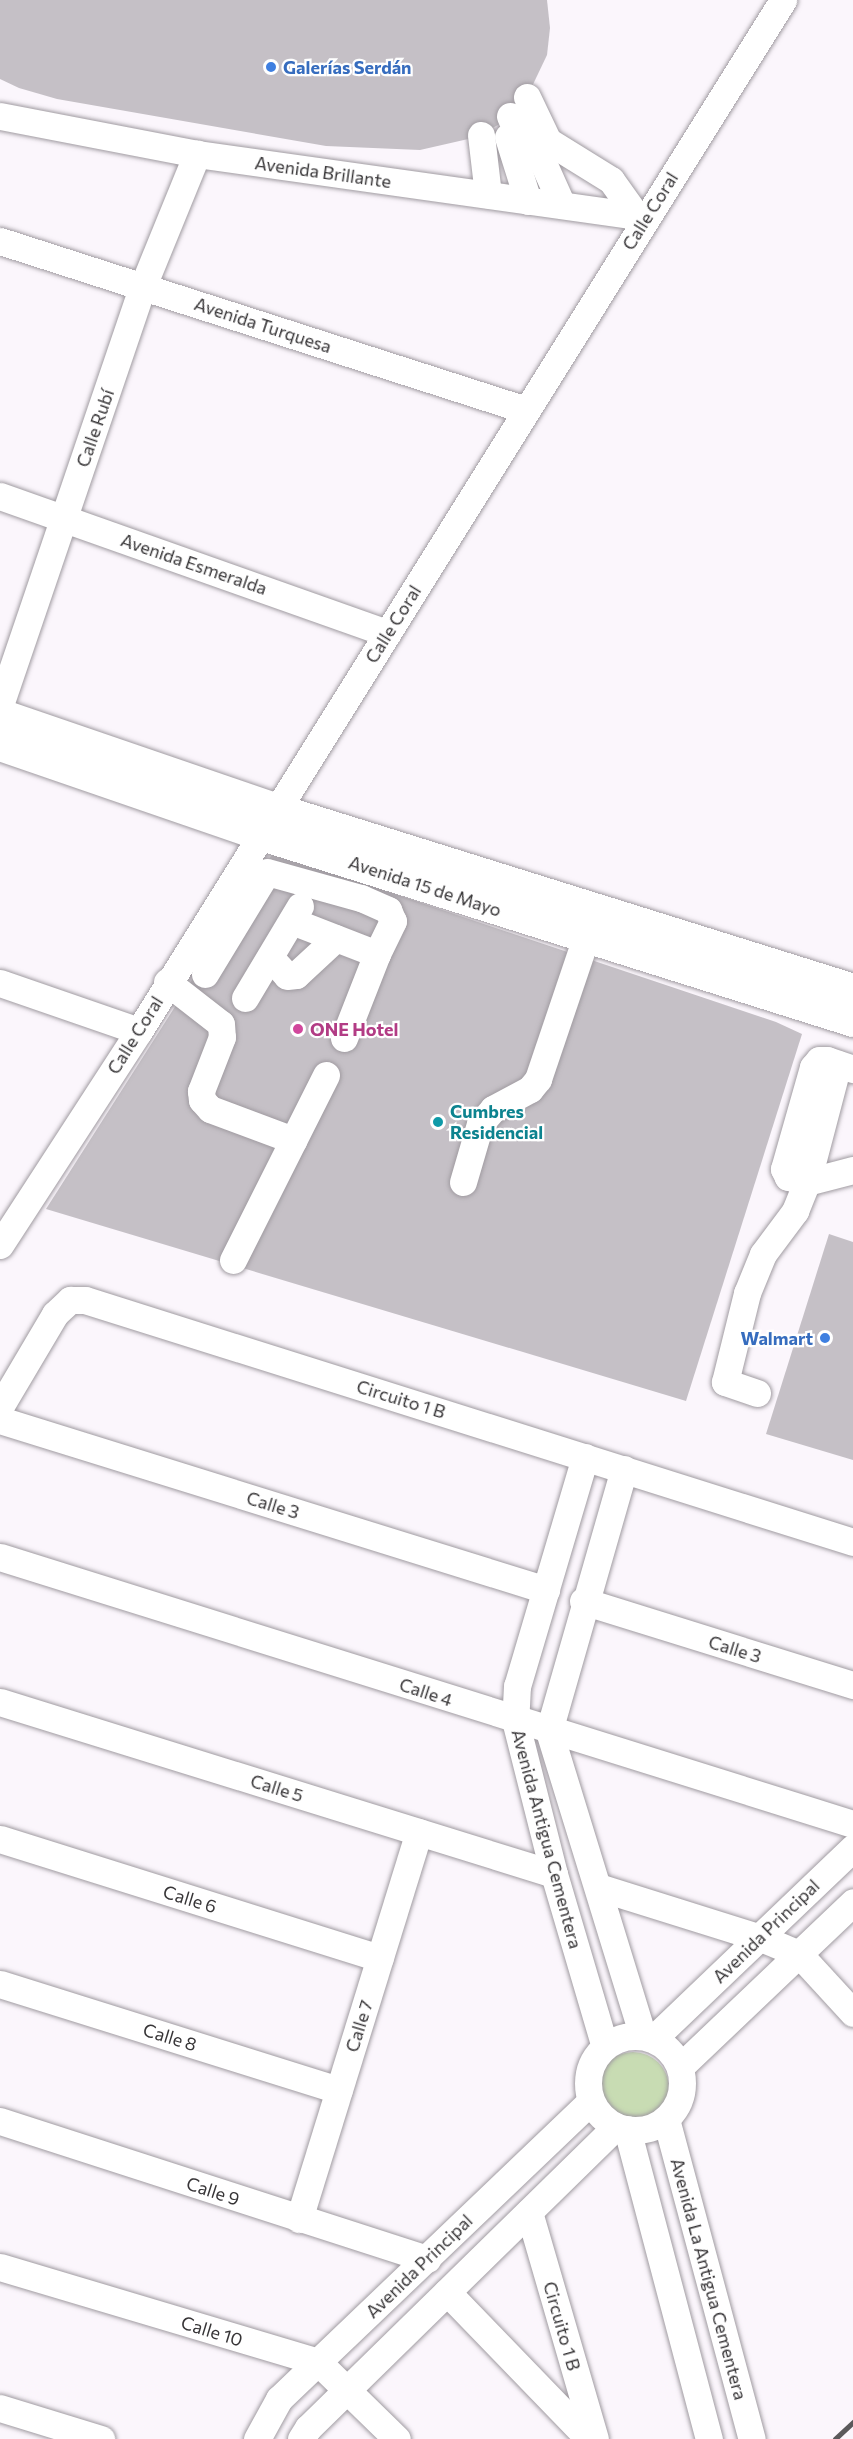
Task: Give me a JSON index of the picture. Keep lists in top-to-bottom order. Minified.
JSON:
{"streets":{"main road":["Avenida 15 de Mayo"],"street":["Avenida Brillante","Calle Coral","Avenida Turquesa","Calle Rubí","Avenida Esmeralda","Circuito 1 B","Calle 3","Calle 4","Calle 5","Avenida Antigua Cementera","Calle 6","Avenida Principal","Calle 7","Calle 8","Calle 9","Avenida La Antigua Cementera","Calle 10"]},"crossings":[["Avenida Brillante","Calle Coral"],["Avenida Brillante","Calle Rubí"],["Calle Coral","Avenida Turquesa"],["Calle Coral","Avenida Esmeralda"],["Calle Coral","Avenida 15 de Mayo"],["Avenida Turquesa","Calle Rubí"],["Calle Rubí","Avenida Esmeralda"],["Circuito 1 B","Avenida Antigua Cementera"],["Calle 3","Avenida Antigua Cementera"],["Calle 4","Avenida Antigua Cementera"],["Calle 5","Avenida Antigua Cementera"],["Calle 5","Calle 7"],["Avenida Antigua Cementera","Avenida Principal"],["Avenida Antigua Cementera","Avenida La Antigua Cementera"],["Calle 6","Calle 7"],["Avenida Principal","Calle 9"],["Avenida Principal","Avenida La Antigua Cementera"],["Avenida Principal","Calle 10"],["Calle 7","Calle 8"],["Calle 7","Calle 9"]],"places":["Galerías Serdán","ONE Hotel","Cumbres Residencial","Walmart"]}
